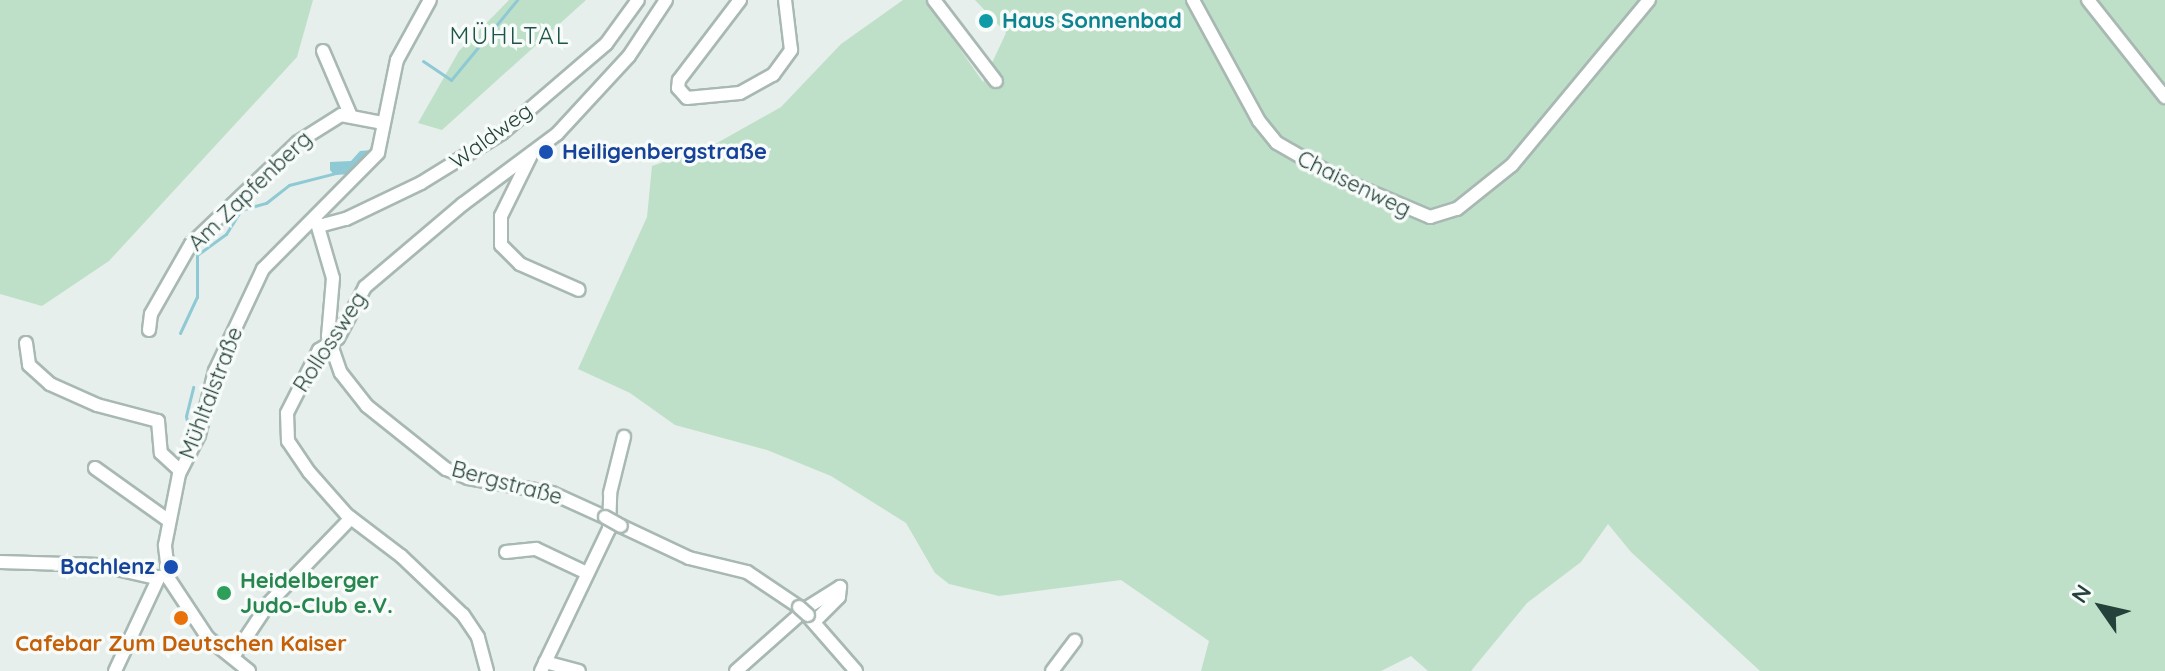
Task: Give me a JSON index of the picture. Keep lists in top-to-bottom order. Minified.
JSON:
{"streets":{"street":["Waldweg","Chaisenweg","Am Zapfenberg","Rollossweg","Mühltalstraße","Bergstraße"]},"crossings":[["Waldweg","Mühltalstraße"],["Waldweg","Bergstraße"],["Rollossweg","Bergstraße"],["Mühltalstraße","Bergstraße"]],"districts":["MÜHLTAL"],"places":["Haus Sonnenbad","Heiligenbergstraße","Bachlenz","Heidelberger Judo-Club e.V.","Cafebar Zum Deutschen Kaiser"],"north":"top left"}
